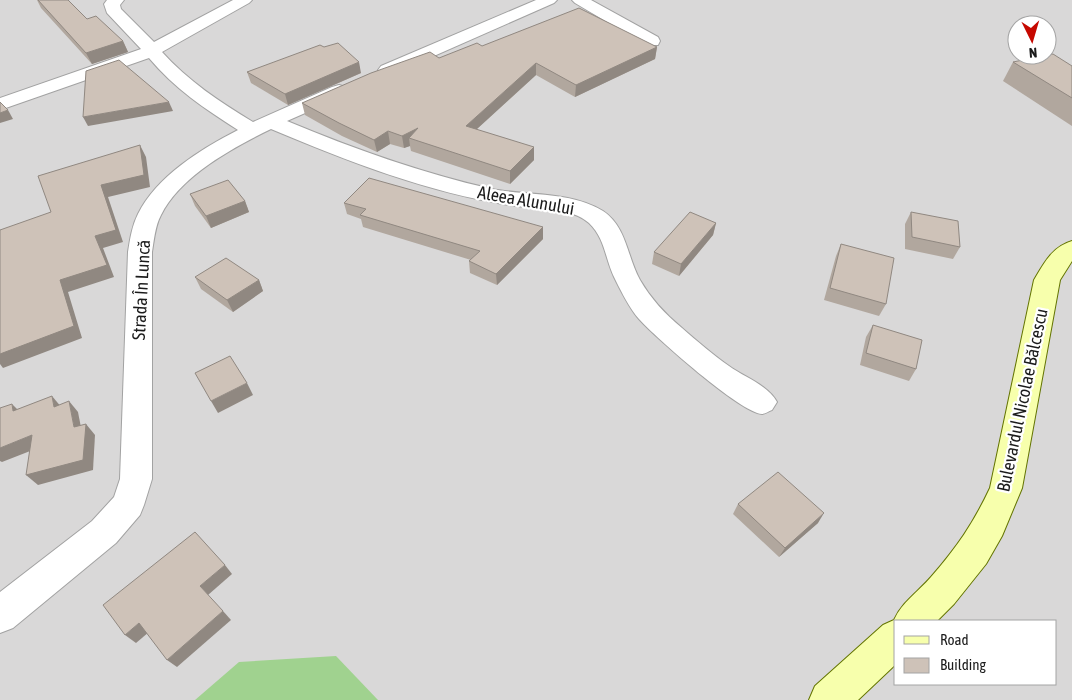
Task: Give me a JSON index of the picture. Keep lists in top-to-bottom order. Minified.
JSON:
{"streets":{"street":["Aleea Alunului","Strada În Luncă","Bulevardul Nicolae Bălcescu"]},"crossings":[["Aleea Alunului","Strada În Luncă"]],"legend":["Road","Building"],"north":"bottom"}
